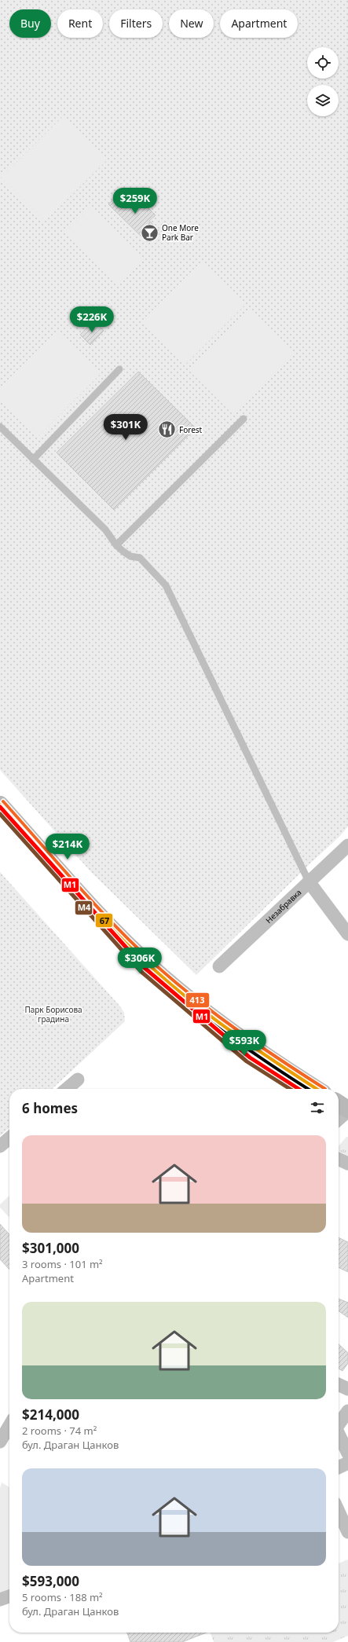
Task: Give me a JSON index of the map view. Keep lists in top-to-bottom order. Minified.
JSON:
{"streets":{"street":["Незабравка"]},"parks":["Парк Борисова градина"],"places":{"bar":["One More Park Bar"],"restaurant":["Forest"]},"lines":["transit line 413","transit line 67","transit line M1","transit line M4"],"page":{"chip":["Buy","Rent","Filters","New","Apartment"],"price":["$259K","$226K","$301K","$214K","$306K","$593K"],"heading":"6 homes","list":[{"name":"$301,000","note":"3 rooms · 101 m² · Apartment"},{"name":"$214,000","note":"2 rooms · 74 m² · бул. Драган Цанков"},{"name":"$593,000","note":"5 rooms · 188 m² · бул. Драган Цанков"}]}}
